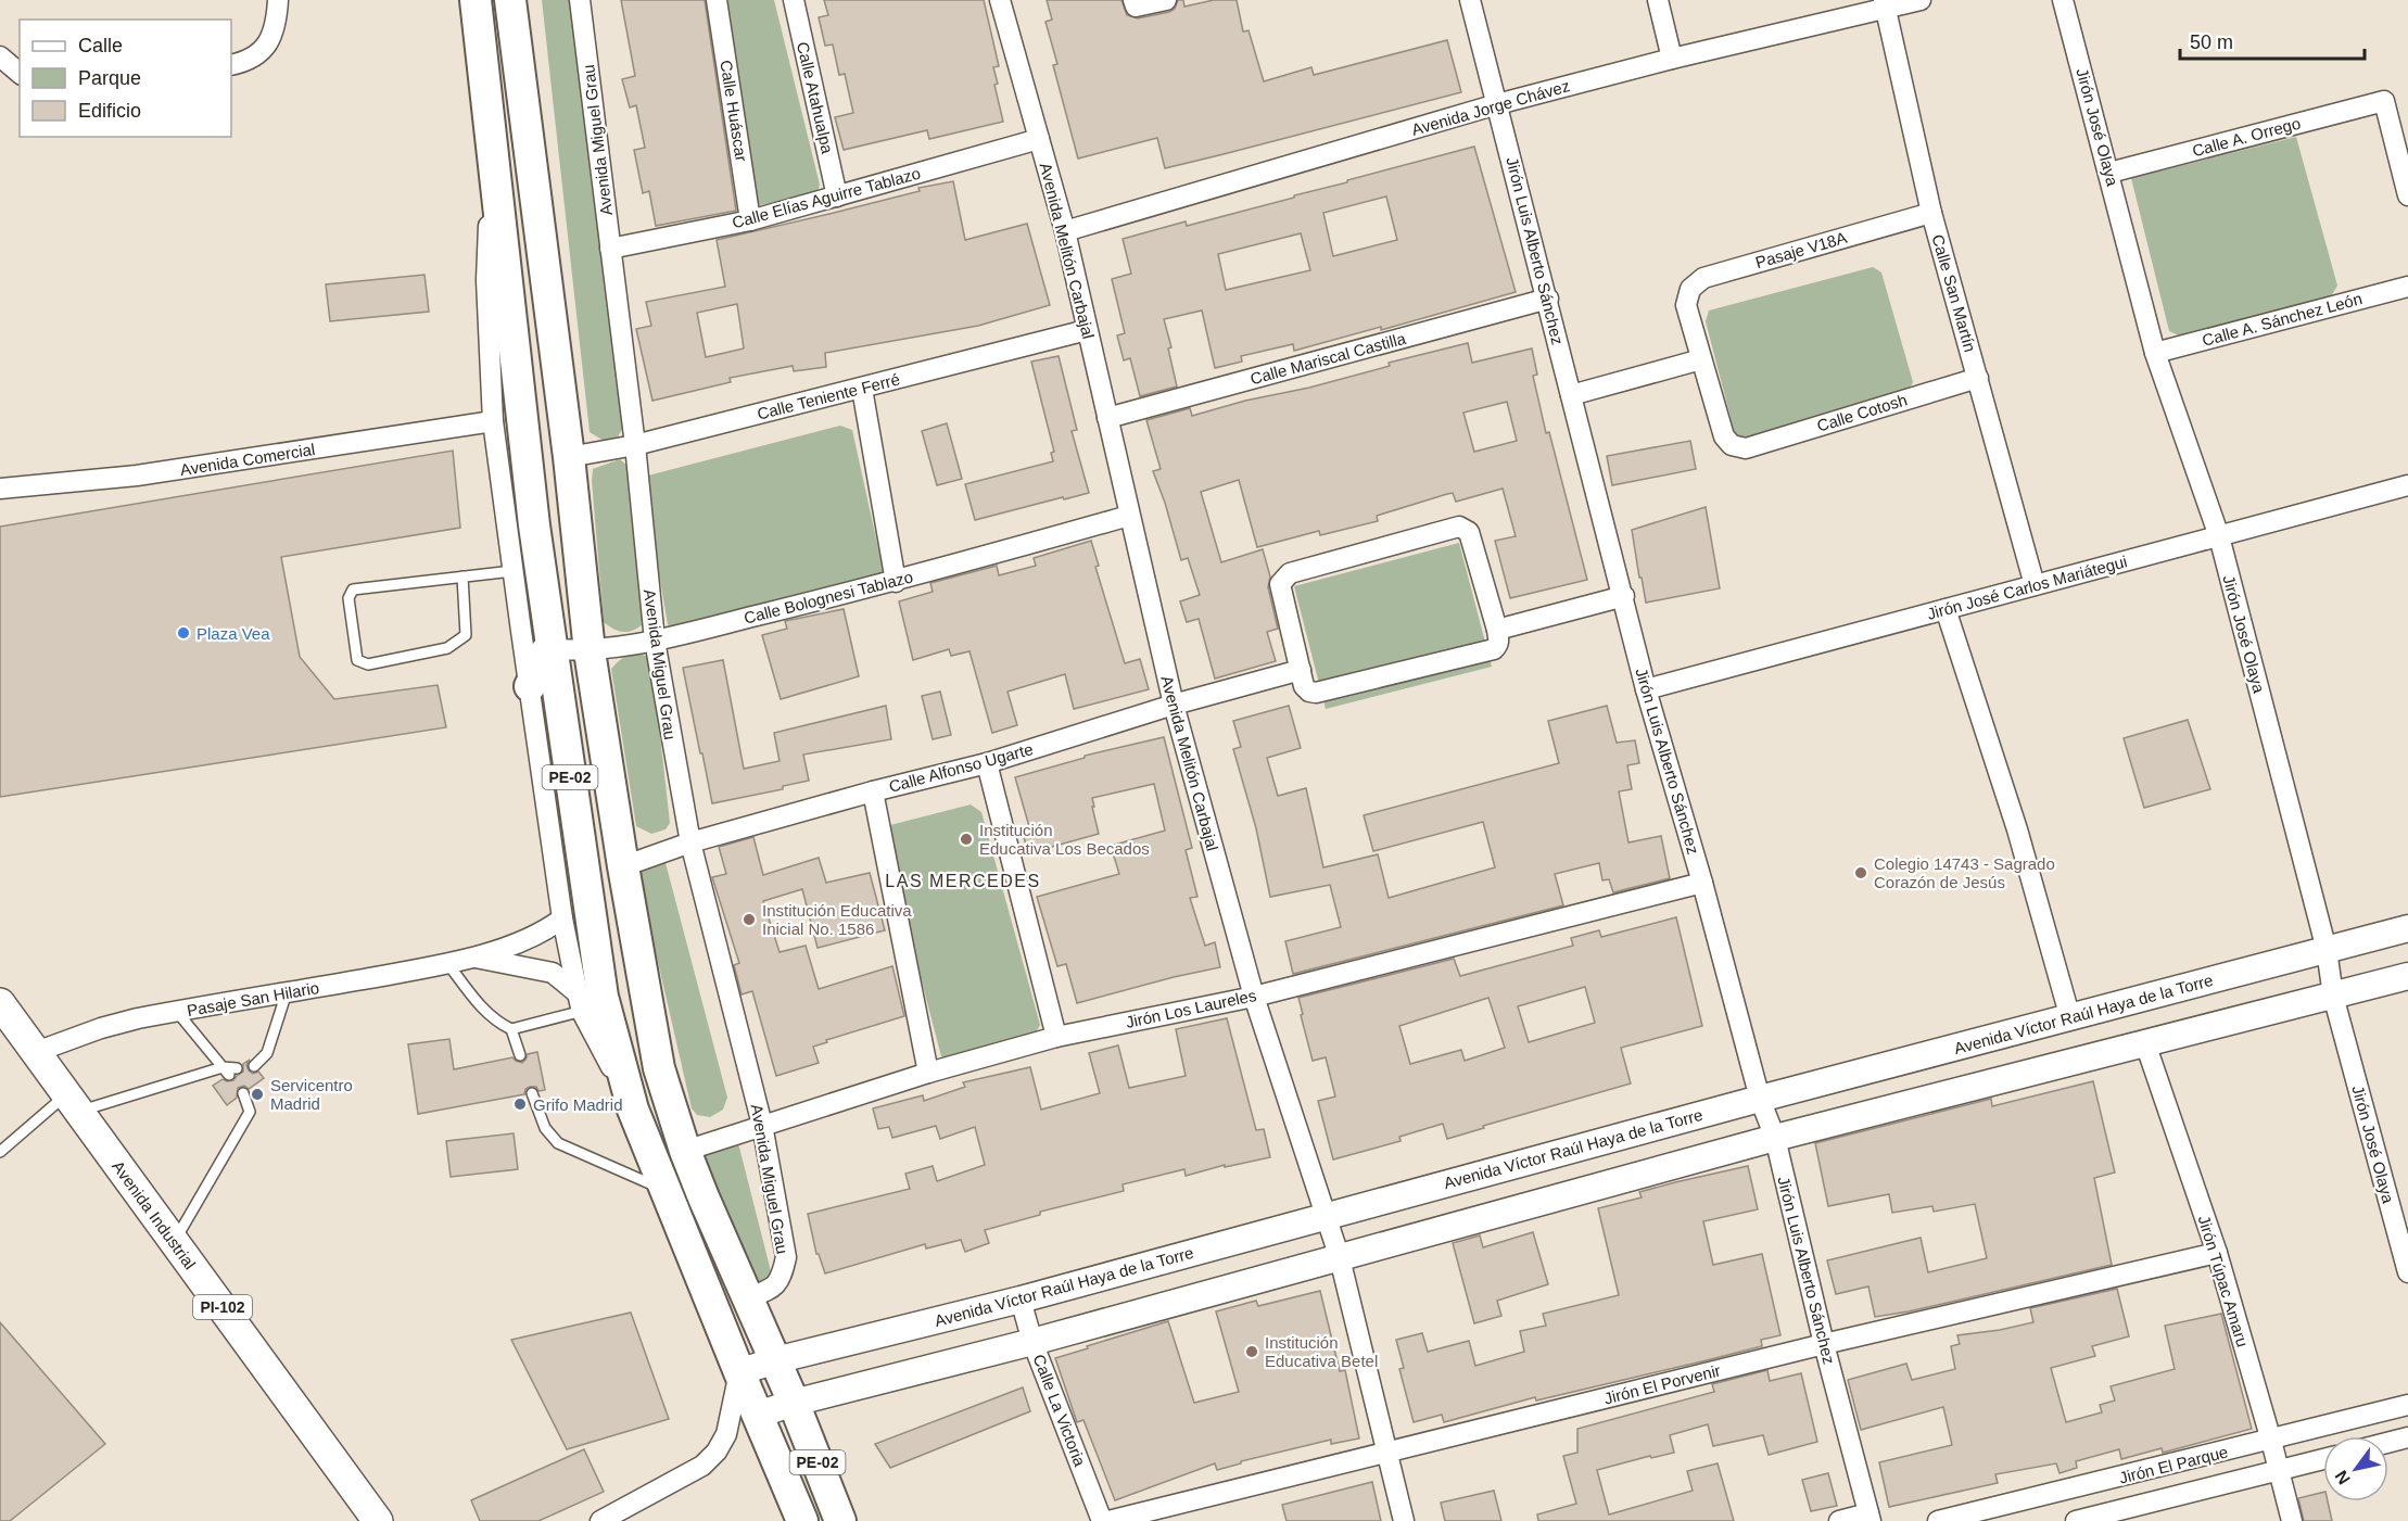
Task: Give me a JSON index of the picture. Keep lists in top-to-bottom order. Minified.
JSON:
{"streets":{"highway":["PE-02"],"main road":["Avenida Víctor Raúl Haya de la Torre","Avenida Industrial","PI-102"],"street":["Calle Atahualpa","Avenida Jorge Chávez","Calle Huáscar","Jirón José Olaya","Calle A. Orrego","Avenida Miguel Grau","Calle Elías Aguirre Tablazo","Pasaje V18A","Avenida Melitón Carbajal","Jirón Luis Alberto Sánchez","Calle San Martín","Calle A. Sánchez León","Calle Mariscal Castilla","Calle Teniente Ferré","Calle Cotosh","Avenida Comercial","Jirón José Carlos Mariátegui","Calle Bolognesi Tablazo","Calle Alfonso Ugarte","Pasaje San Hilario","Jirón Los Laureles","Jirón Túpac Amaru","Jirón El Porvenir","Calle La Victoria","Jirón El Parque"]},"crossings":[["Calle Atahualpa","Calle Elías Aguirre Tablazo"],["Avenida Jorge Chávez","Avenida Melitón Carbajal"],["Avenida Jorge Chávez","Jirón Luis Alberto Sánchez"],["Avenida Jorge Chávez","Calle San Martín"],["Calle Huáscar","Calle Elías Aguirre Tablazo"],["Jirón José Olaya","Calle A. Orrego"],["Jirón José Olaya","Calle A. Sánchez León"],["Jirón José Olaya","Jirón José Carlos Mariátegui"],["Jirón José Olaya","Avenida Víctor Raúl Haya de la Torre"],["Avenida Miguel Grau","Calle Elías Aguirre Tablazo"],["Avenida Miguel Grau","Calle Teniente Ferré"],["Avenida Miguel Grau","Calle Bolognesi Tablazo"],["Avenida Miguel Grau","Calle Alfonso Ugarte"],["Avenida Miguel Grau","PE-02"],["Avenida Miguel Grau","Jirón Los Laureles"],["Calle Elías Aguirre Tablazo","Avenida Melitón Carbajal"],["Pasaje V18A","Calle San Martín"],["Pasaje V18A","Calle Cotosh"],["Avenida Melitón Carbajal","Calle Mariscal Castilla"],["Avenida Melitón Carbajal","Calle Teniente Ferré"],["Avenida Melitón Carbajal","Calle Bolognesi Tablazo"],["Avenida Melitón Carbajal","Calle Alfonso Ugarte"],["Avenida Melitón Carbajal","Jirón Los Laureles"],["Avenida Melitón Carbajal","Avenida Víctor Raúl Haya de la Torre"],["Avenida Melitón Carbajal","Jirón El Porvenir"],["Jirón Luis Alberto Sánchez","Calle Mariscal Castilla"],["Jirón Luis Alberto Sánchez","Jirón José Carlos Mariátegui"],["Jirón Luis Alberto Sánchez","Jirón Los Laureles"],["Jirón Luis Alberto Sánchez","Avenida Víctor Raúl Haya de la Torre"],["Jirón Luis Alberto Sánchez","Jirón El Porvenir"],["Calle San Martín","Calle Cotosh"],["Calle San Martín","Jirón José Carlos Mariátegui"],["Calle Teniente Ferré","PE-02"],["Calle Bolognesi Tablazo","PE-02"],["Calle Alfonso Ugarte","PE-02"],["PE-02","Pasaje San Hilario"],["PE-02","Jirón Los Laureles"],["PE-02","Avenida Víctor Raúl Haya de la Torre"],["Pasaje San Hilario","Avenida Industrial"],["Avenida Víctor Raúl Haya de la Torre","Calle La Victoria"],["Jirón Túpac Amaru","Jirón El Porvenir"],["Jirón Túpac Amaru","Jirón El Parque"]],"districts":["LAS MERCEDES"],"places":["Plaza Vea","Institución Educativa Los Becados","Colegio 14743 - Sagrado Corazón de Jesús","Institución Educativa Inicial No. 1586","Servicentro Madrid","Grifo Madrid","Institución Educativa Betel"],"legend":["Calle","Parque","Edificio"],"scale_bar":"50 m","north":"bottom left"}
